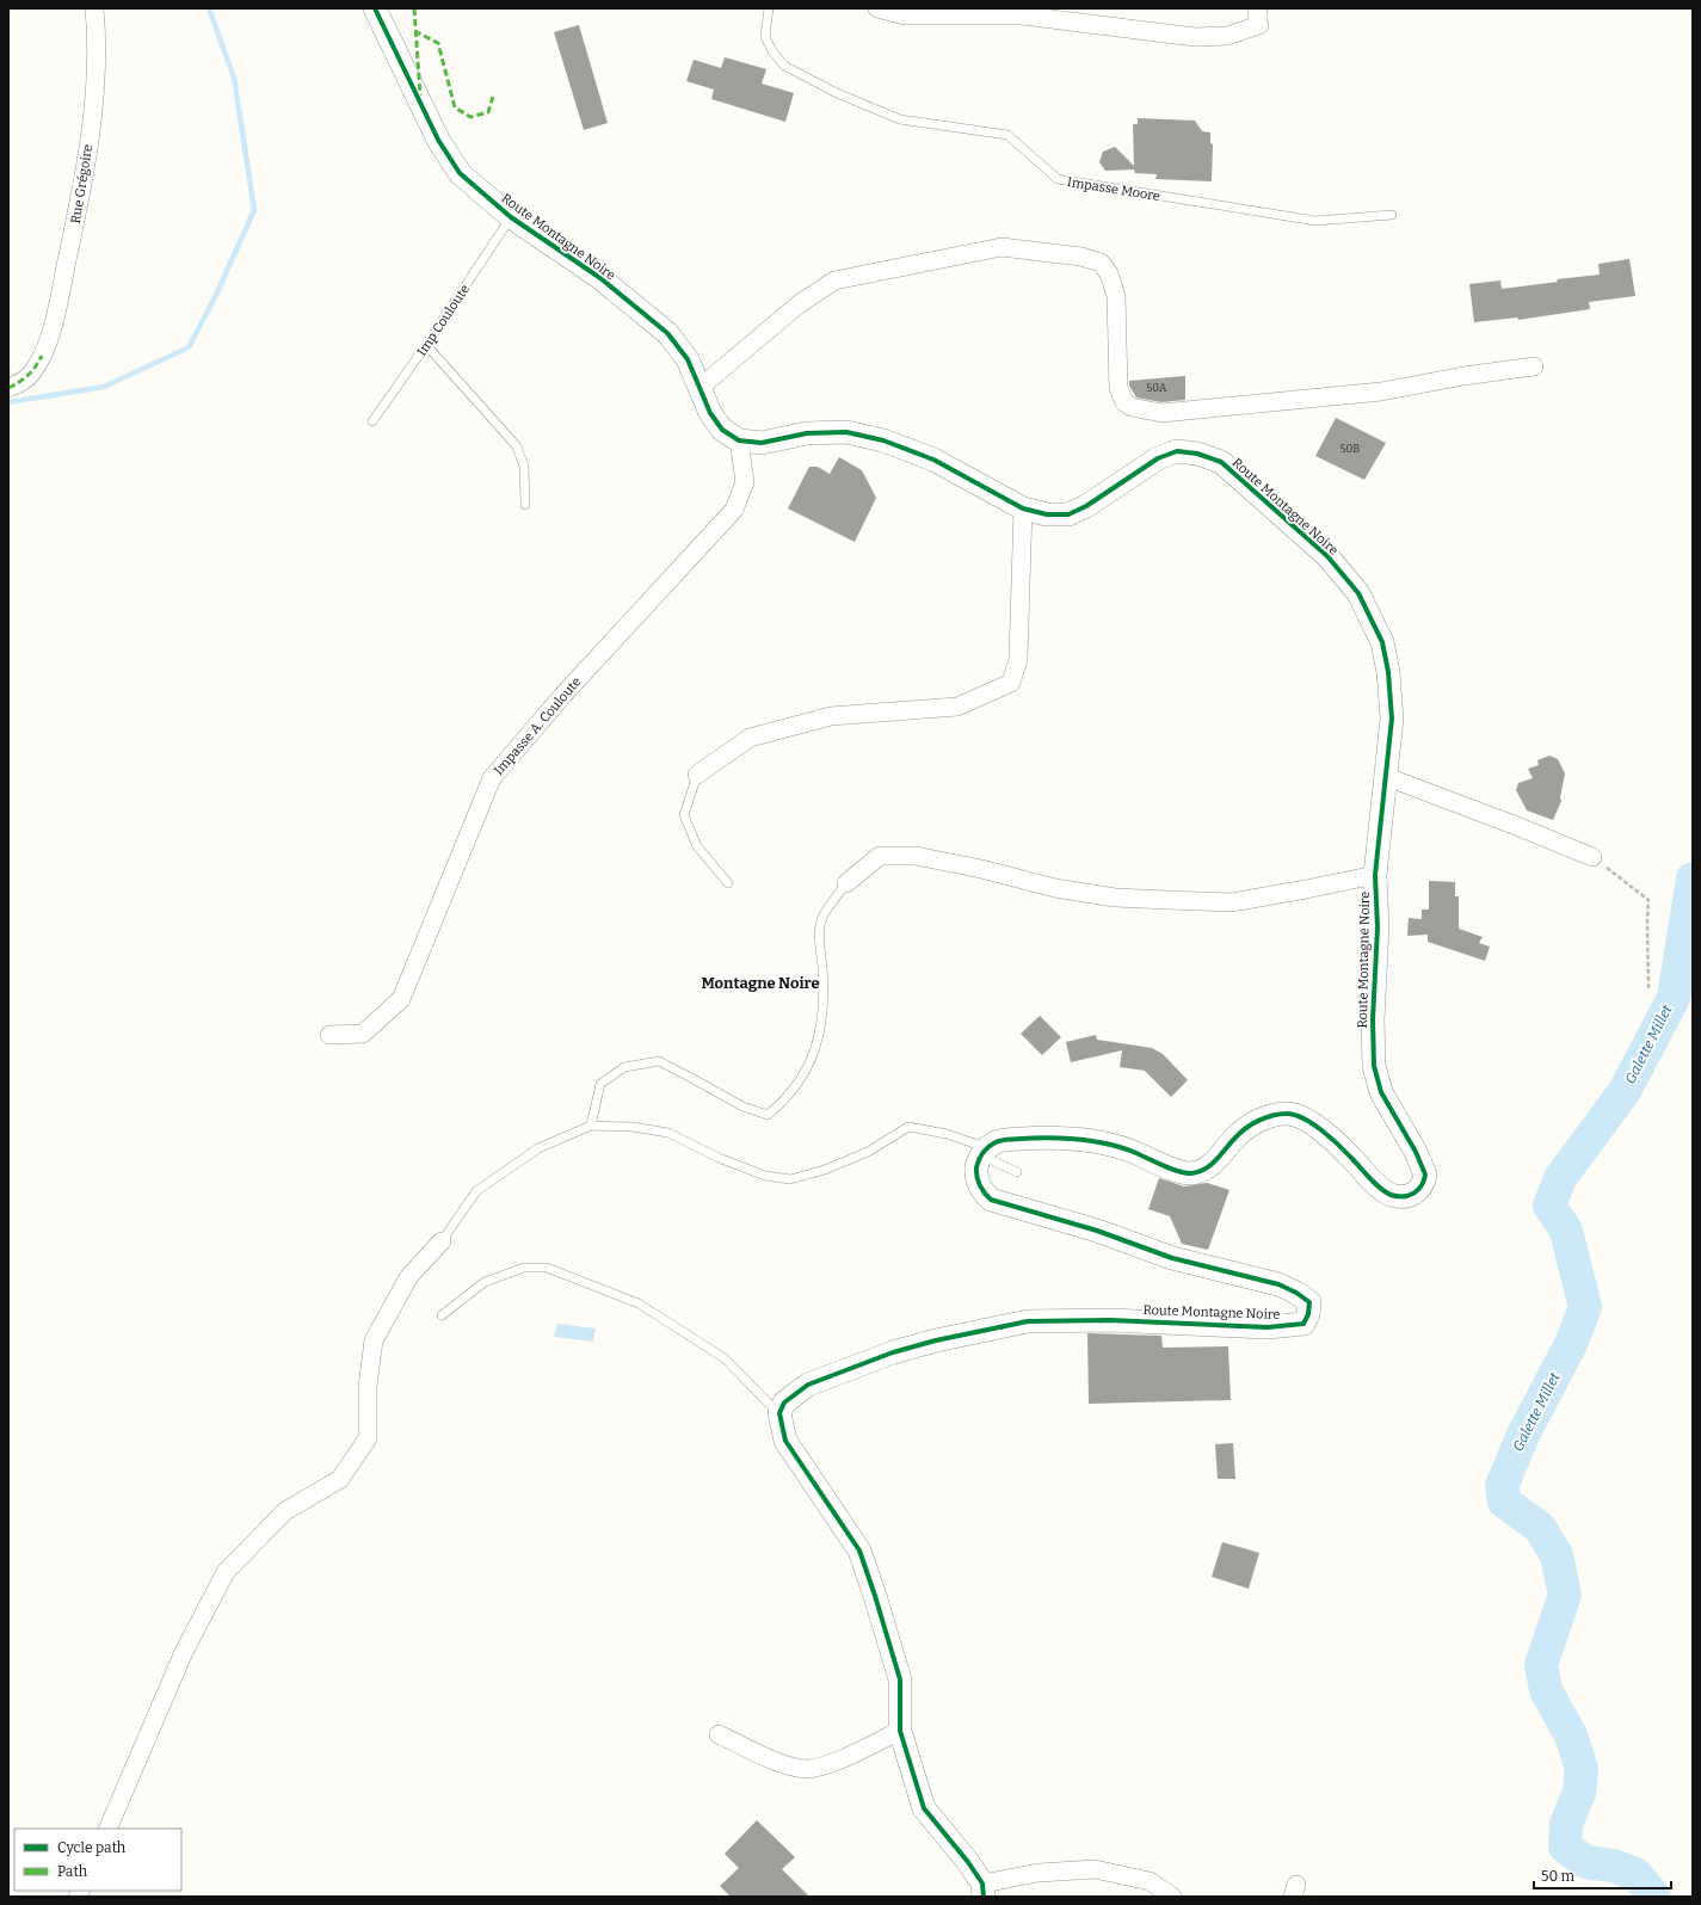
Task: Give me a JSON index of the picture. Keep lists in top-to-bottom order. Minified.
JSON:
{"streets":{"street":["Rue Grégoire","Route Montagne Noire","Impasse A. Couloute"],"lane":["Impasse Moore","Imp Couloute"]},"crossings":[["Route Montagne Noire","Imp Couloute"],["Route Montagne Noire","Impasse A. Couloute"]],"districts":["Montagne Noire"],"water":["Galette Millet"],"house_numbers":["50A","50B"],"legend":["Cycle path","Path"],"scale_bar":"50 m"}
